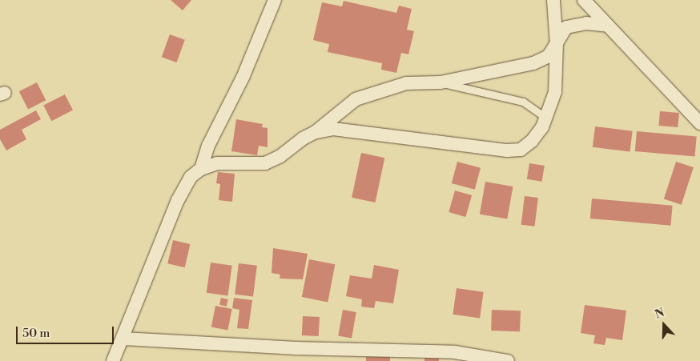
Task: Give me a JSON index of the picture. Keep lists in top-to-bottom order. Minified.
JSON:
{"scale_bar":"50 m","north":"top"}
